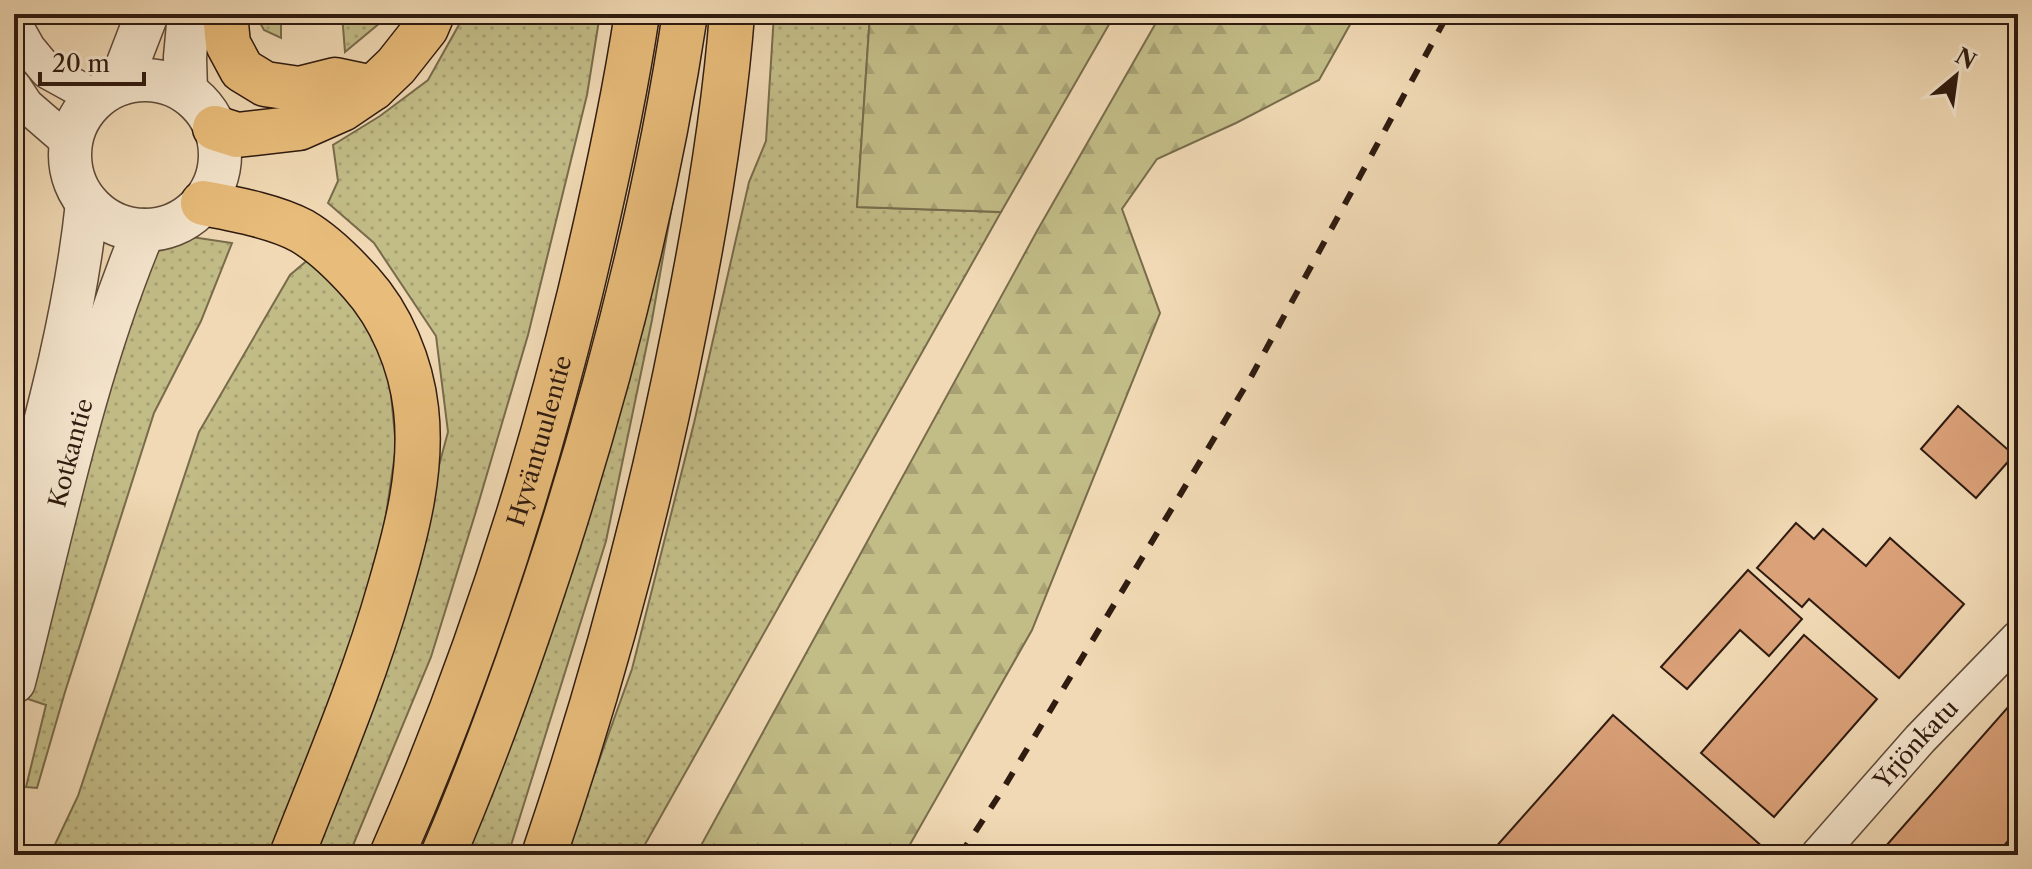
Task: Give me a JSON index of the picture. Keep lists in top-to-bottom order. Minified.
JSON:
{"streets":{"highway":["Hyväntuulentie"],"street":["Kotkantie","Yrjönkatu"]},"scale_bar":"20 m","north":"top right"}
